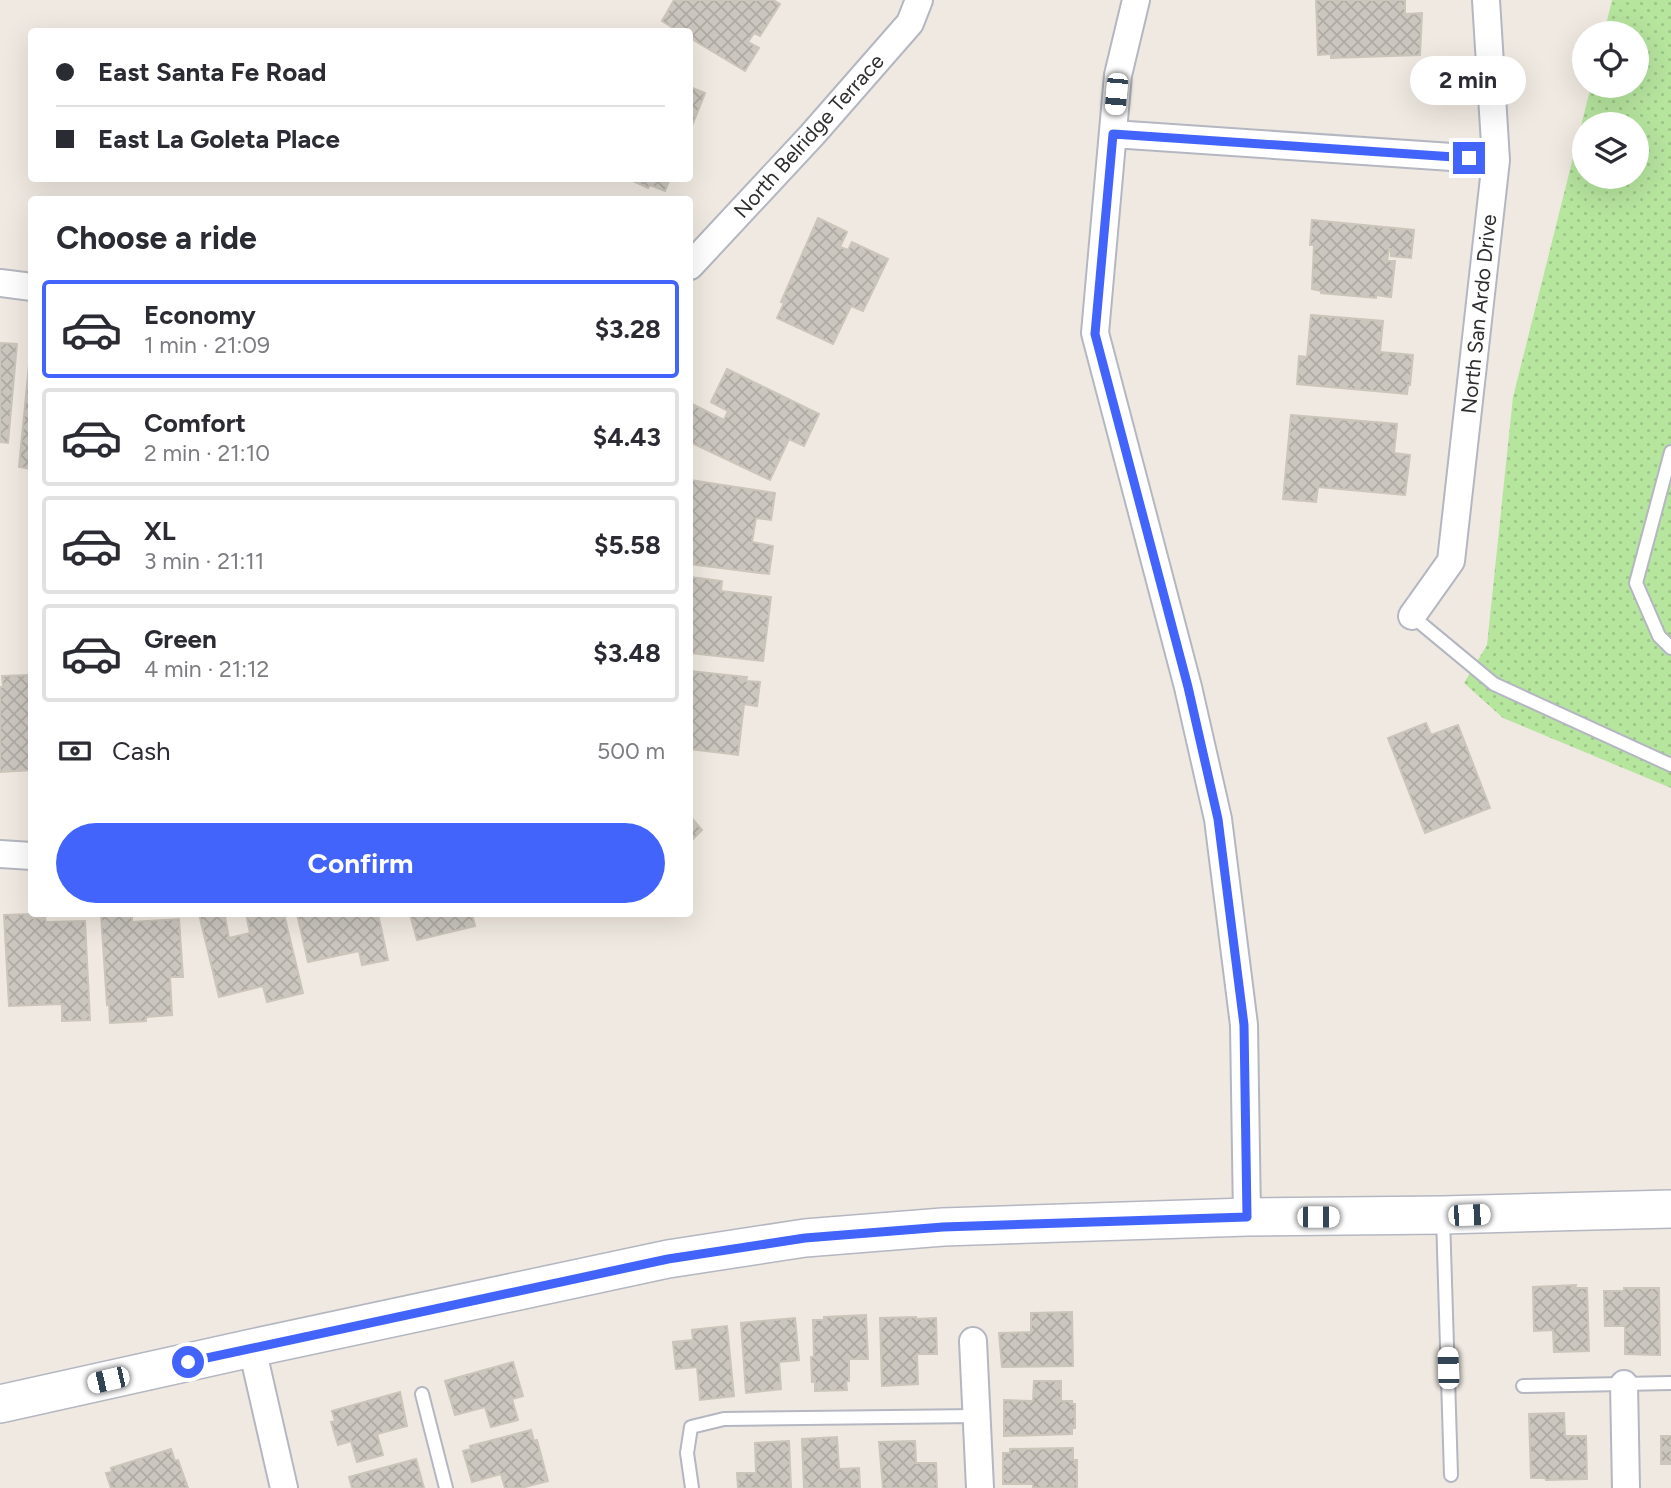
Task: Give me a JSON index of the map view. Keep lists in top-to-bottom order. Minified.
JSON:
{"streets":{"street":["North Belridge Terrace","North San Ardo Drive"]},"page":{"banner":["East Santa Fe Road","East La Goleta Place"],"bubble":"2 min","heading":"Choose a ride","list":[{"name":"Economy","note":"1 min · 21:09","value":"$3.28"},{"name":"Comfort","note":"2 min · 21:10","value":"$4.43"},{"name":"XL","note":"3 min · 21:11","value":"$5.58"},{"name":"Green","note":"4 min · 21:12","value":"$3.48"}],"pay":["Cash","500 m"],"buttons":"Confirm"}}
